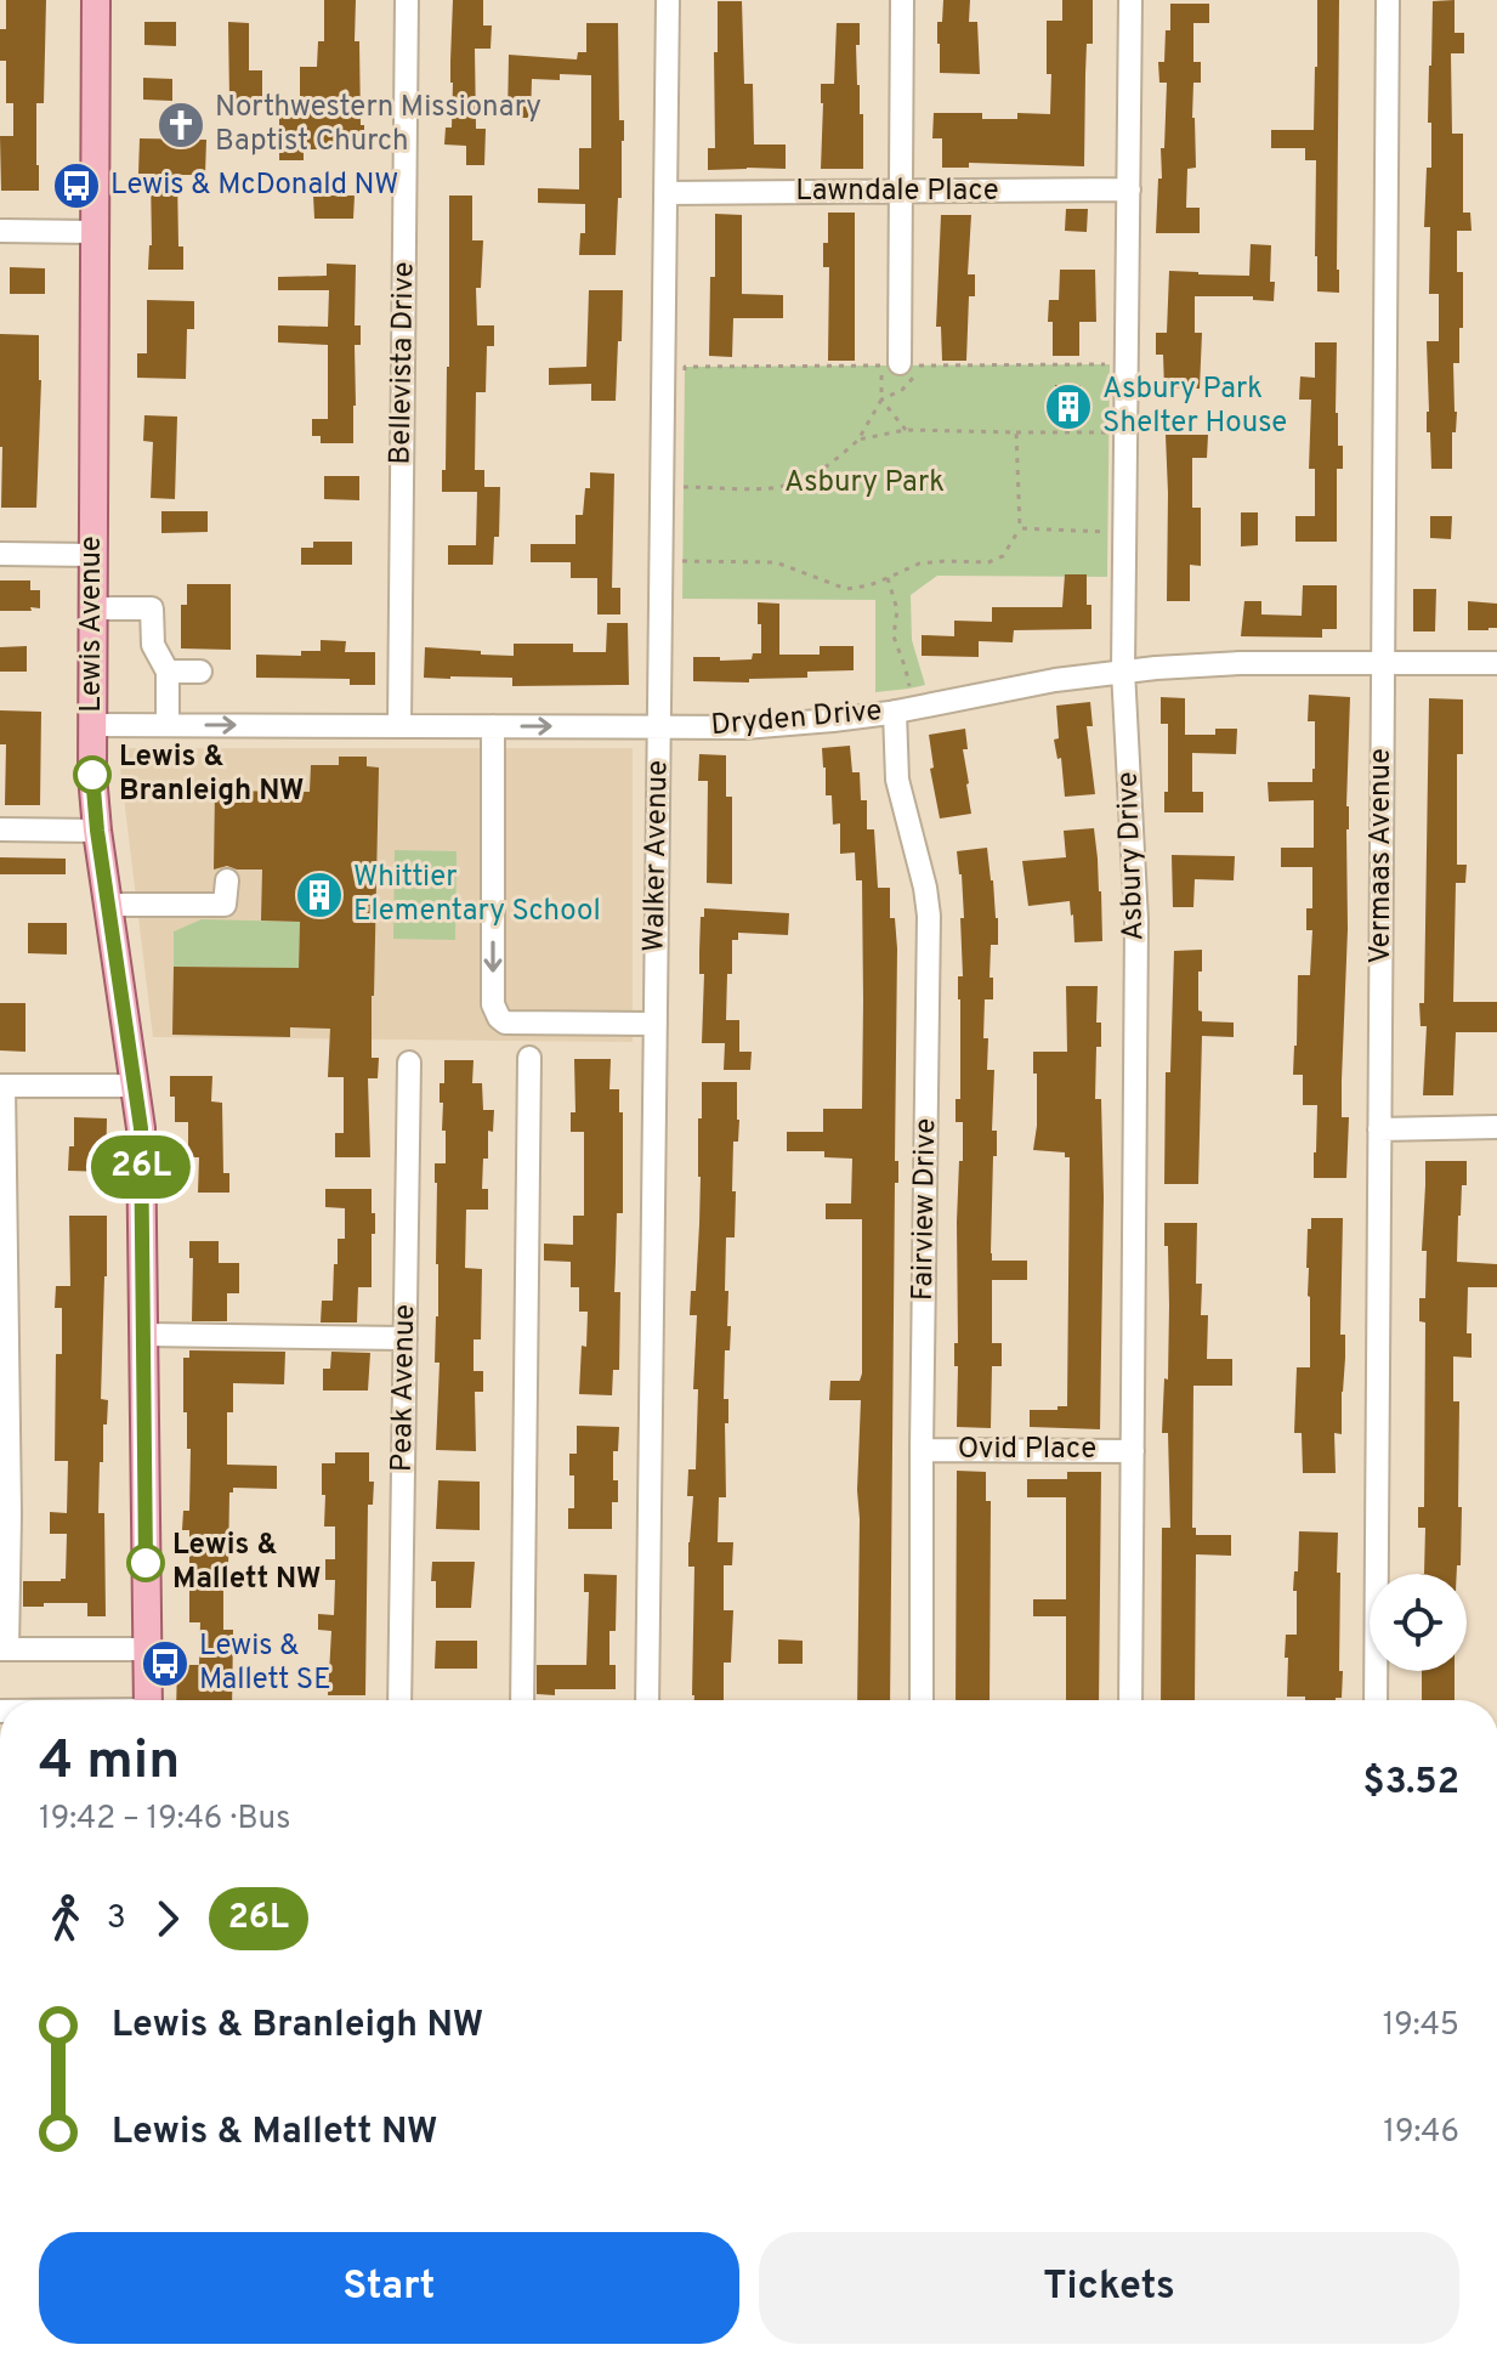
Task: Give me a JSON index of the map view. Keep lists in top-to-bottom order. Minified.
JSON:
{"streets":{"main road":["Lewis Avenue"],"street":["Lawndale Place","Bellevista Drive","Dryden Drive","Walker Avenue","Asbury Drive","Vermaas Avenue","Fairview Drive","Peak Avenue","Ovid Place"]},"crossings":[["Lawndale Place","Walker Avenue"],["Lawndale Place","Asbury Drive"],["Bellevista Drive","Dryden Drive"],["Lewis Avenue","Dryden Drive"],["Dryden Drive","Walker Avenue"],["Dryden Drive","Asbury Drive"],["Dryden Drive","Vermaas Avenue"],["Dryden Drive","Fairview Drive"],["Asbury Drive","Ovid Place"],["Fairview Drive","Ovid Place"]],"parks":["Asbury Park"],"places":{"church":["Northwestern Missionary Baptist Church"],"bus stop":["Lewis & McDonald NW","Lewis & Mallett SE"],"building":["Asbury Park Shelter House","Whittier Elementary School"],"other":["Lewis & Branleigh NW","Lewis & Mallett NW"]},"lines":["bus line 26L"],"page":{"on_map":"26L","heading":["4 min","19:42 – 19:46 · Bus","$3.52"],"legs":["3","26L"],"list":[{"name":"Lewis & Branleigh NW","value":"19:45"},{"name":"Lewis & Mallett NW","value":"19:46"}],"buttons":["Start","Tickets"]}}
